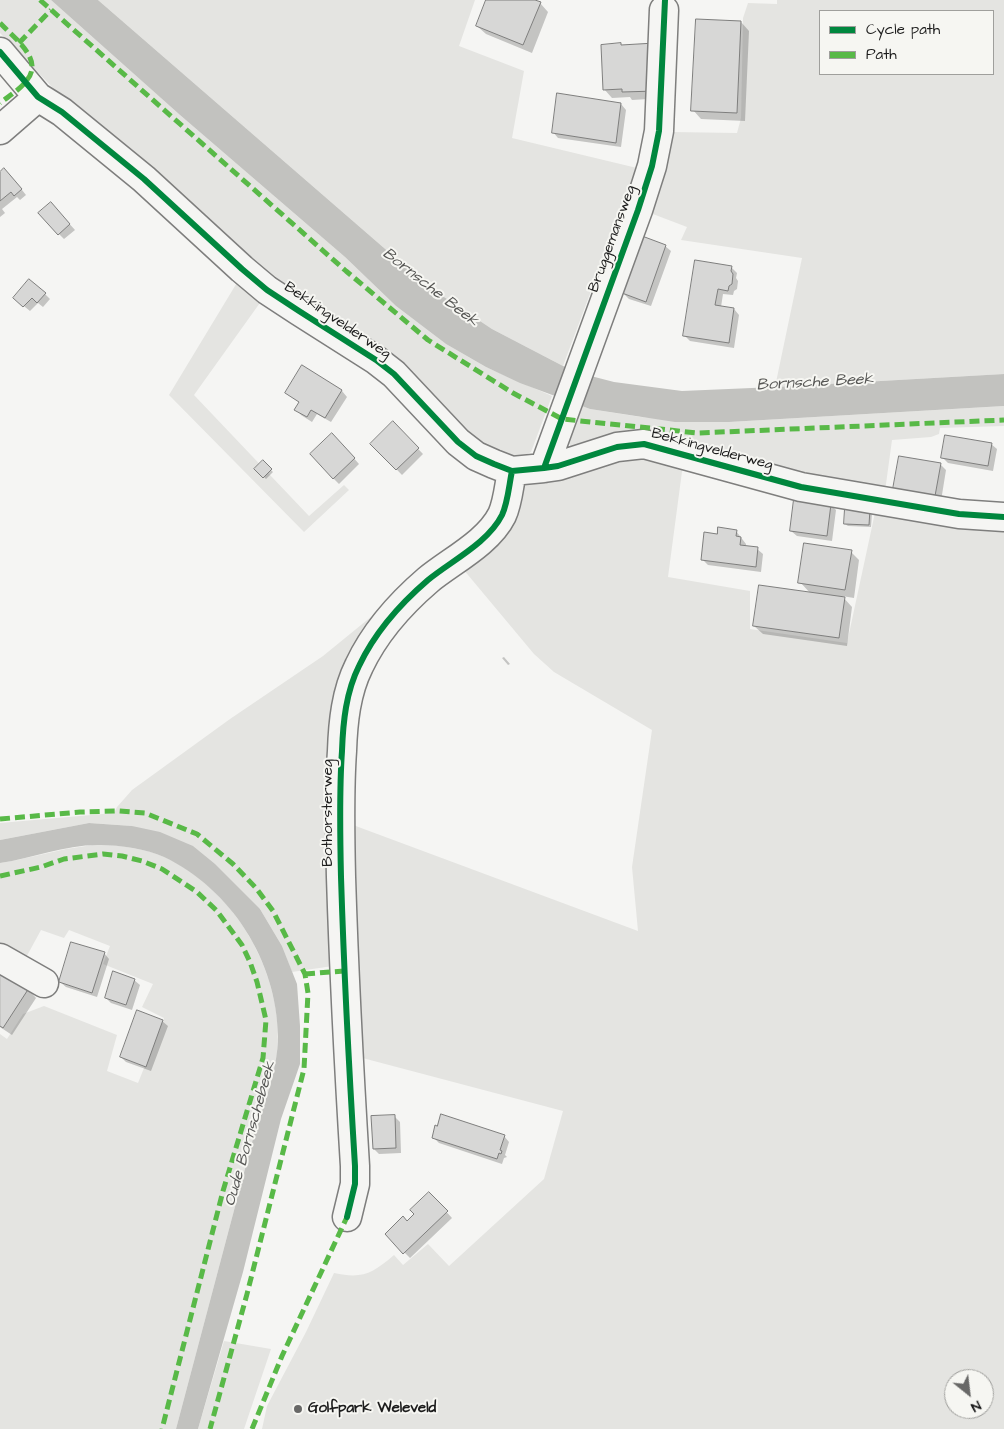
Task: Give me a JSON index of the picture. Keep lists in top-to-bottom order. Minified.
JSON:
{"streets":{"street":["Bruggemansweg","Bekkingvelderweg","Bothorsterweg"]},"crossings":[["Bruggemansweg","Bekkingvelderweg"],["Bekkingvelderweg","Bothorsterweg"]],"water":["Bornsche Beek","Oude Bornschebeek"],"places":["Golfpark Weleveld"],"legend":["Cycle path","Path"],"north":"bottom right"}
